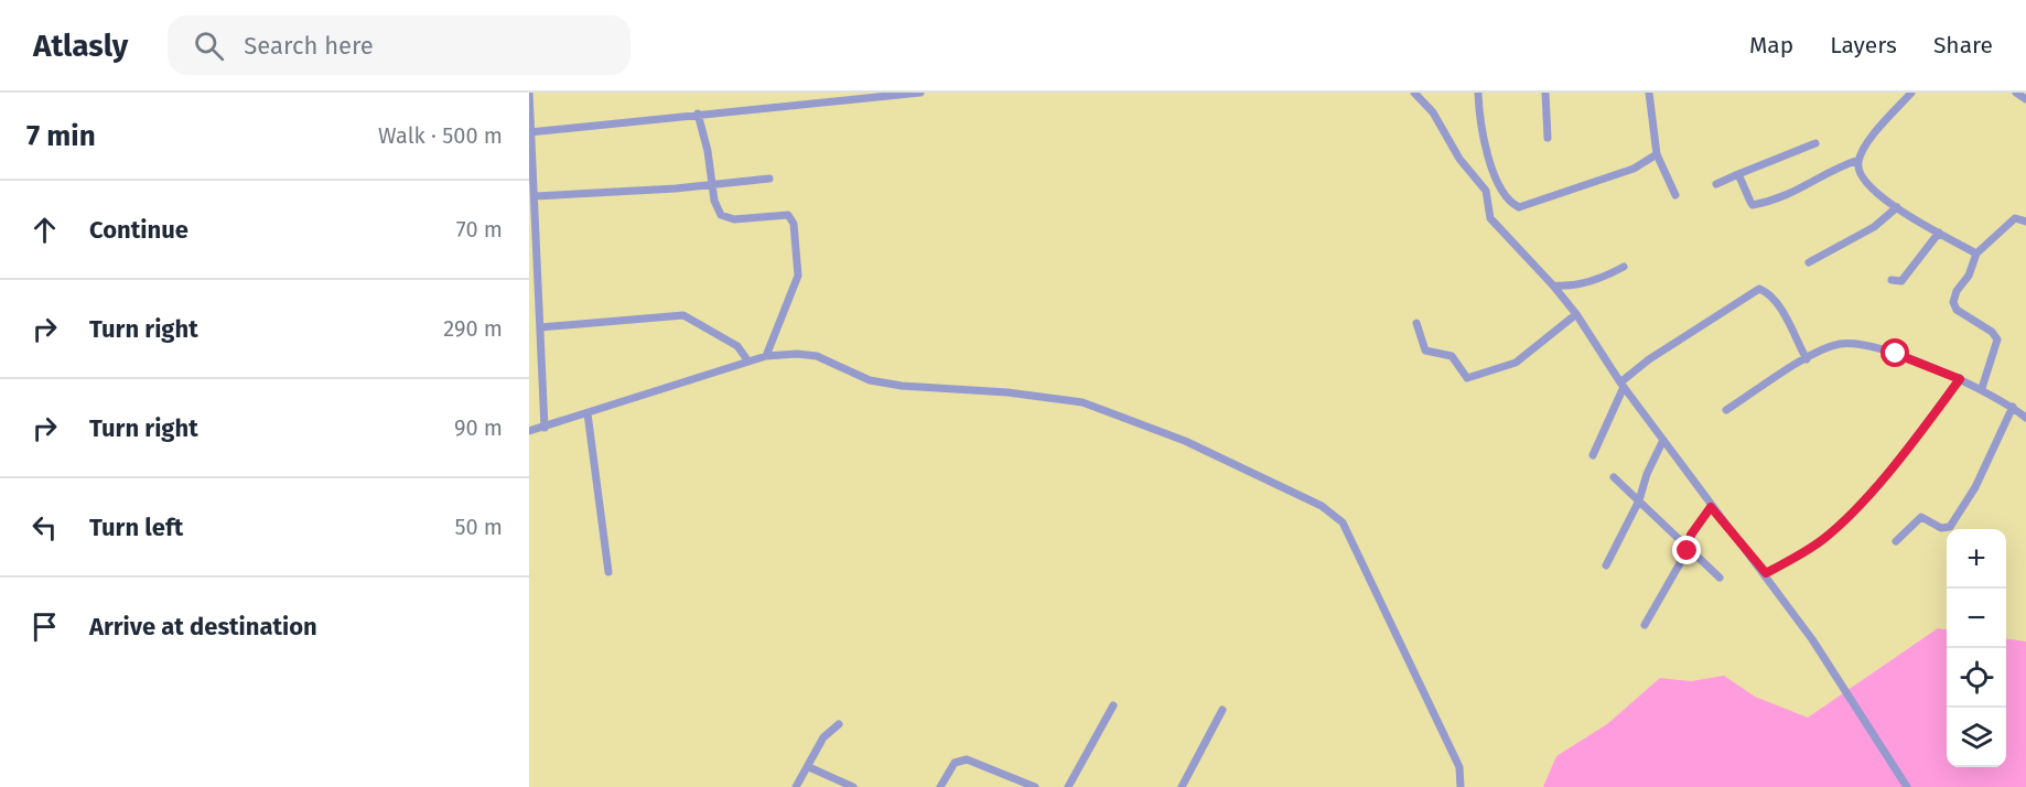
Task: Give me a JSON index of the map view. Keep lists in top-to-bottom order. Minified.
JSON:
{"page":{"header":"Atlasly","search":"Search here","nav":["Map","Layers","Share"],"heading":["7 min","Walk · 500 m"],"list":[["Continue","70 m"],["Turn right","290 m"],["Turn right","90 m"],["Turn left","50 m"],"Arrive at destination"],"map_buttons":["+","−"]}}
